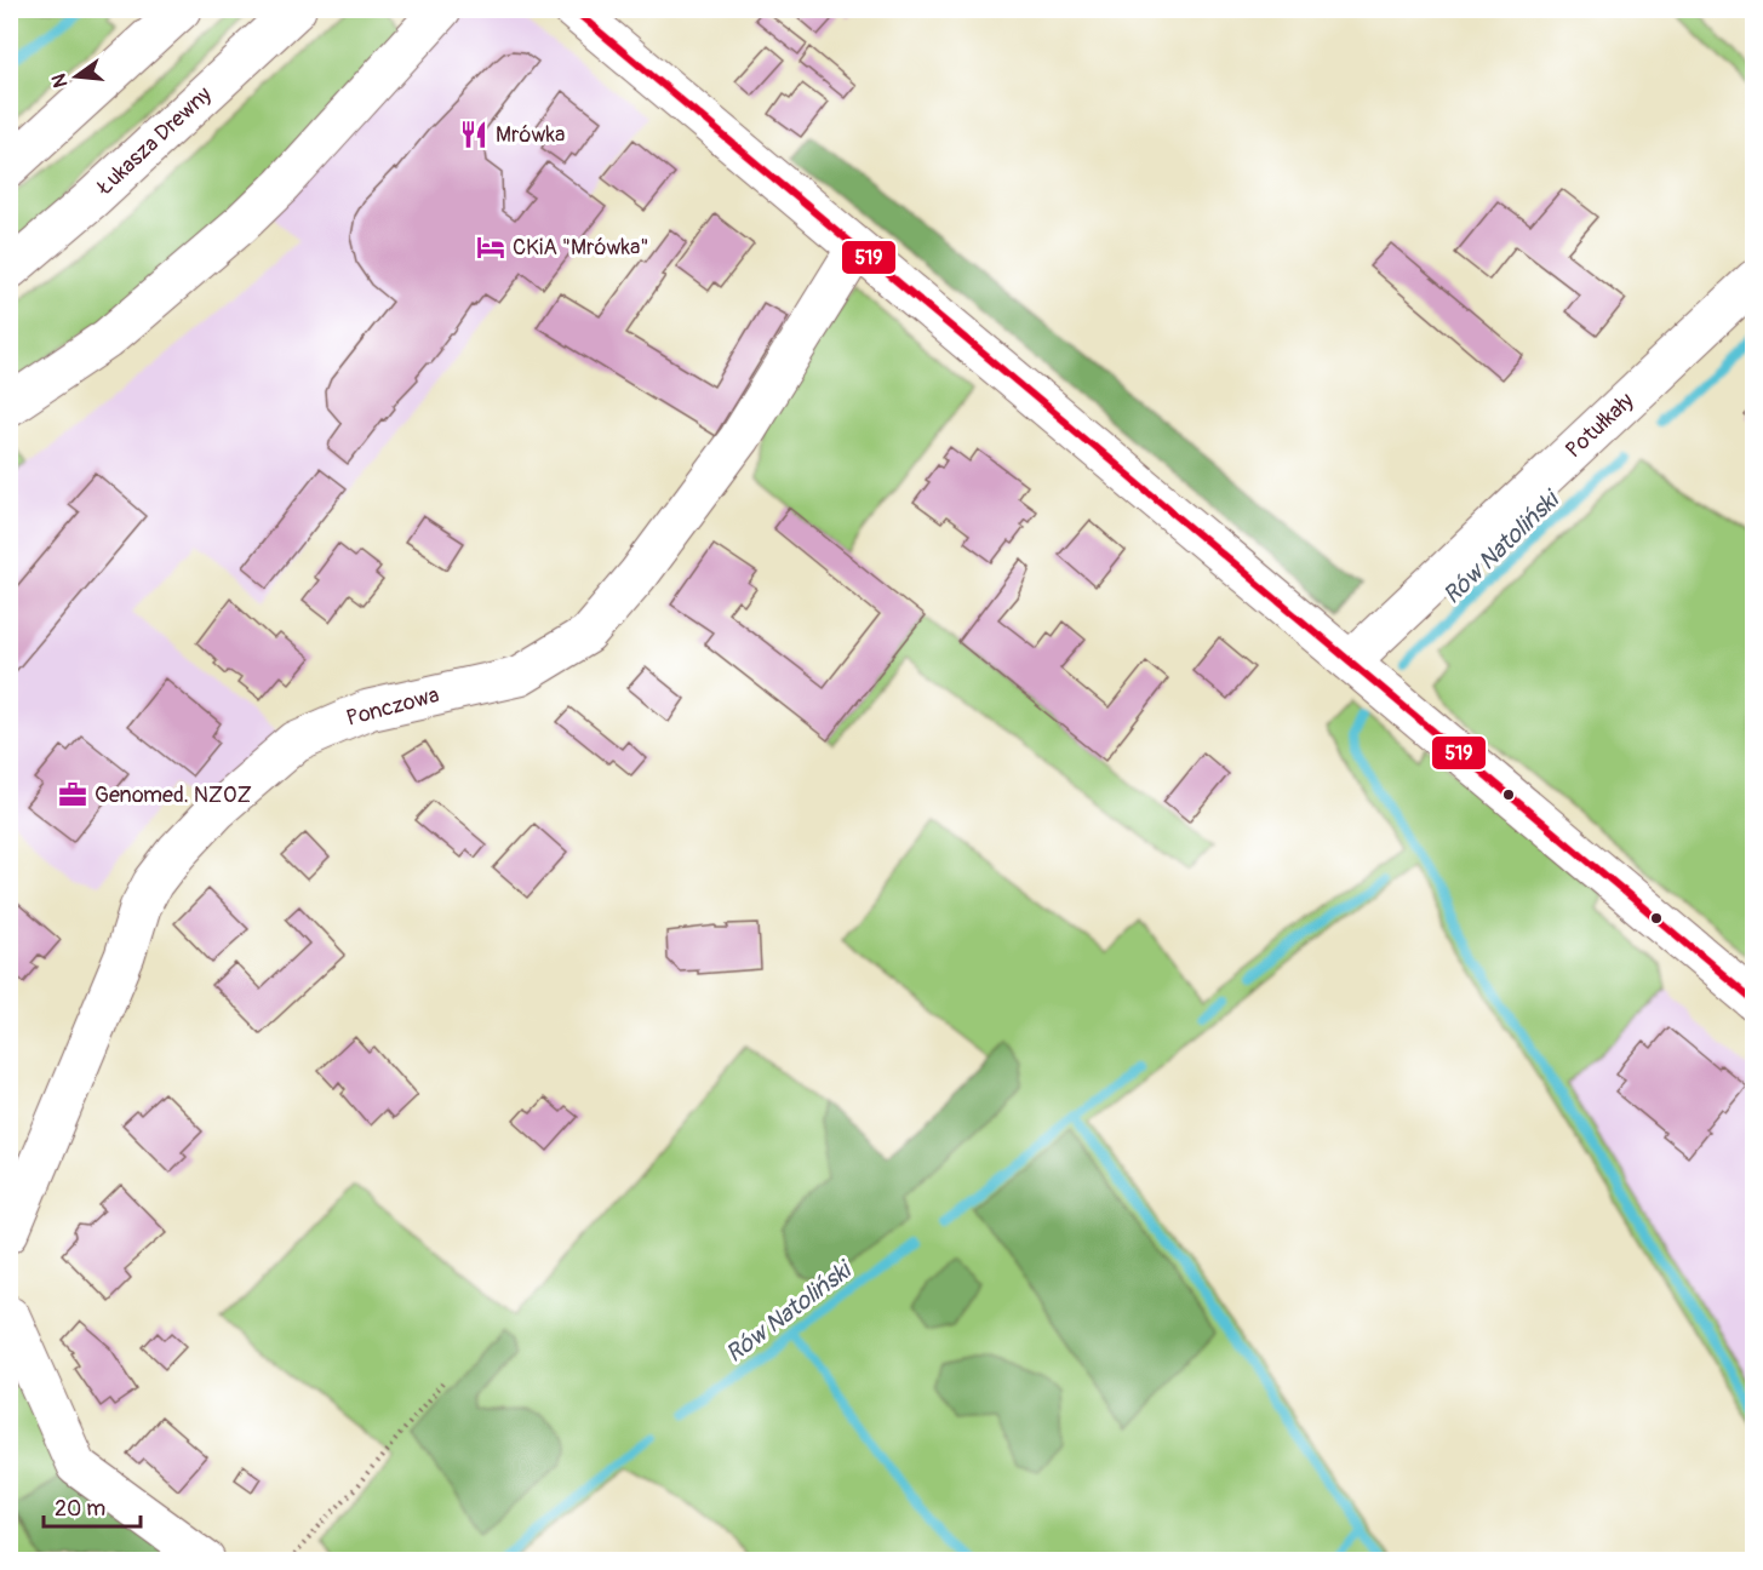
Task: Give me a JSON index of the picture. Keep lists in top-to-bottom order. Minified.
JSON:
{"streets":{"street":["Łukasza Drewny","Potułkały","Ponczowa"]},"water":["Rów Natoliński"],"places":{"restaurant":["Mrówka"],"hotel":["CKiA \"Mrówka\""],"office":["Genomed. NZOZ"]},"lines":["transit line 519"],"scale_bar":"20 m","north":"left"}
